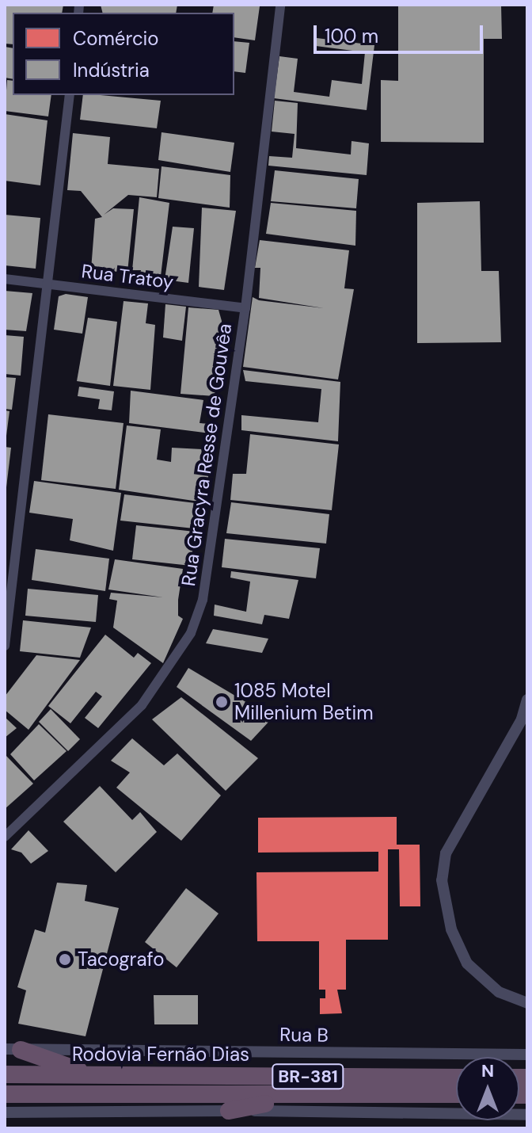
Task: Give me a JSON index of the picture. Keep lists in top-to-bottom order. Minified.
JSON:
{"streets":{"highway":["Rodovia Fernão Dias","BR-381"],"street":["Rua Tratoy","Rua Gracyra Resse de Gouvêa","Rua B"]},"crossings":[["Rua Tratoy","Rua Gracyra Resse de Gouvêa"],["Rua B","BR-381"],["Rodovia Fernão Dias","BR-381"]],"places":["1085 Motel Millenium Betim","Tacografo"],"legend":["Comércio","Indústria"],"scale_bar":"100 m","north":"top"}
